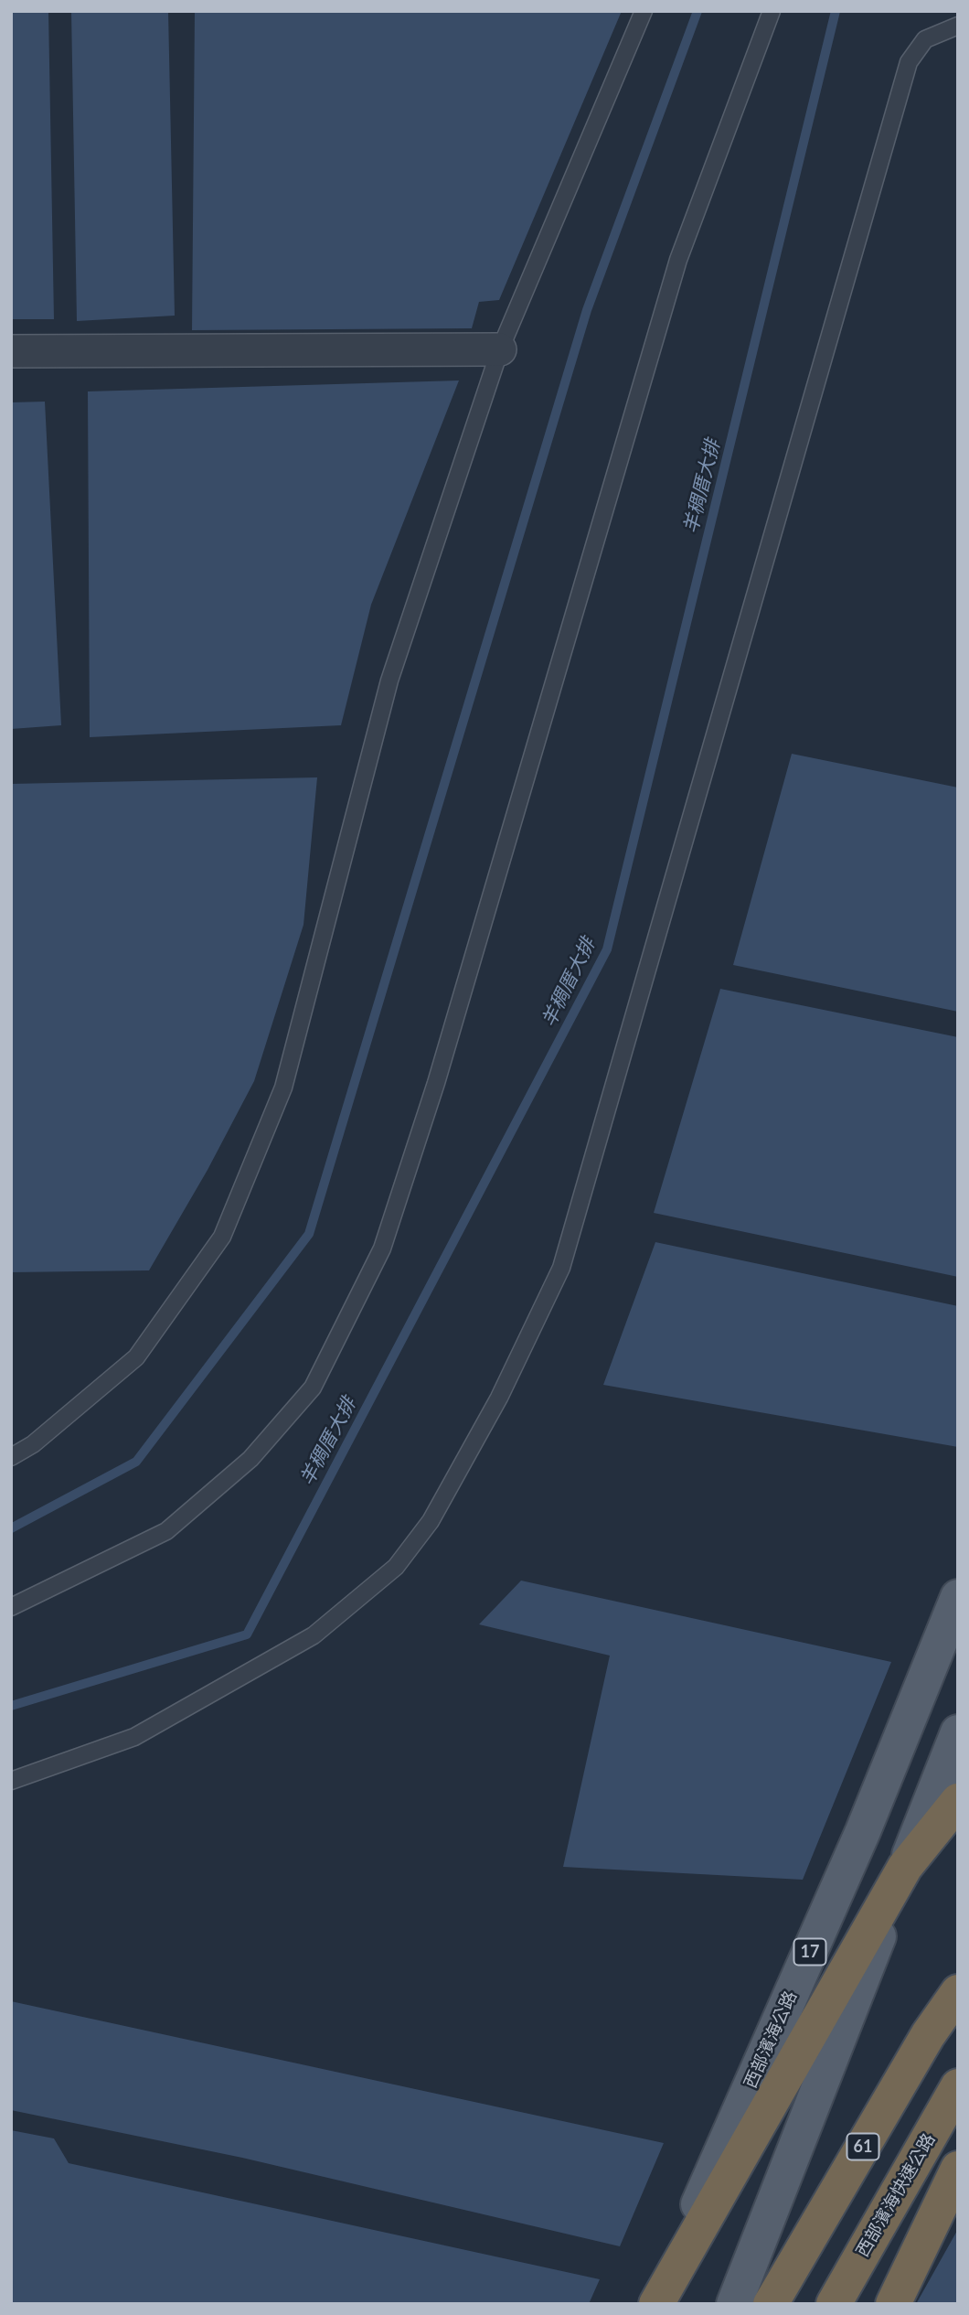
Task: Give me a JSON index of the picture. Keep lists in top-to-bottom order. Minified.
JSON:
{"streets":{"highway":["61","西部濱海快速公路"],"main road":["17","西部濱海公路"]},"water":["羊稠厝大排"]}
